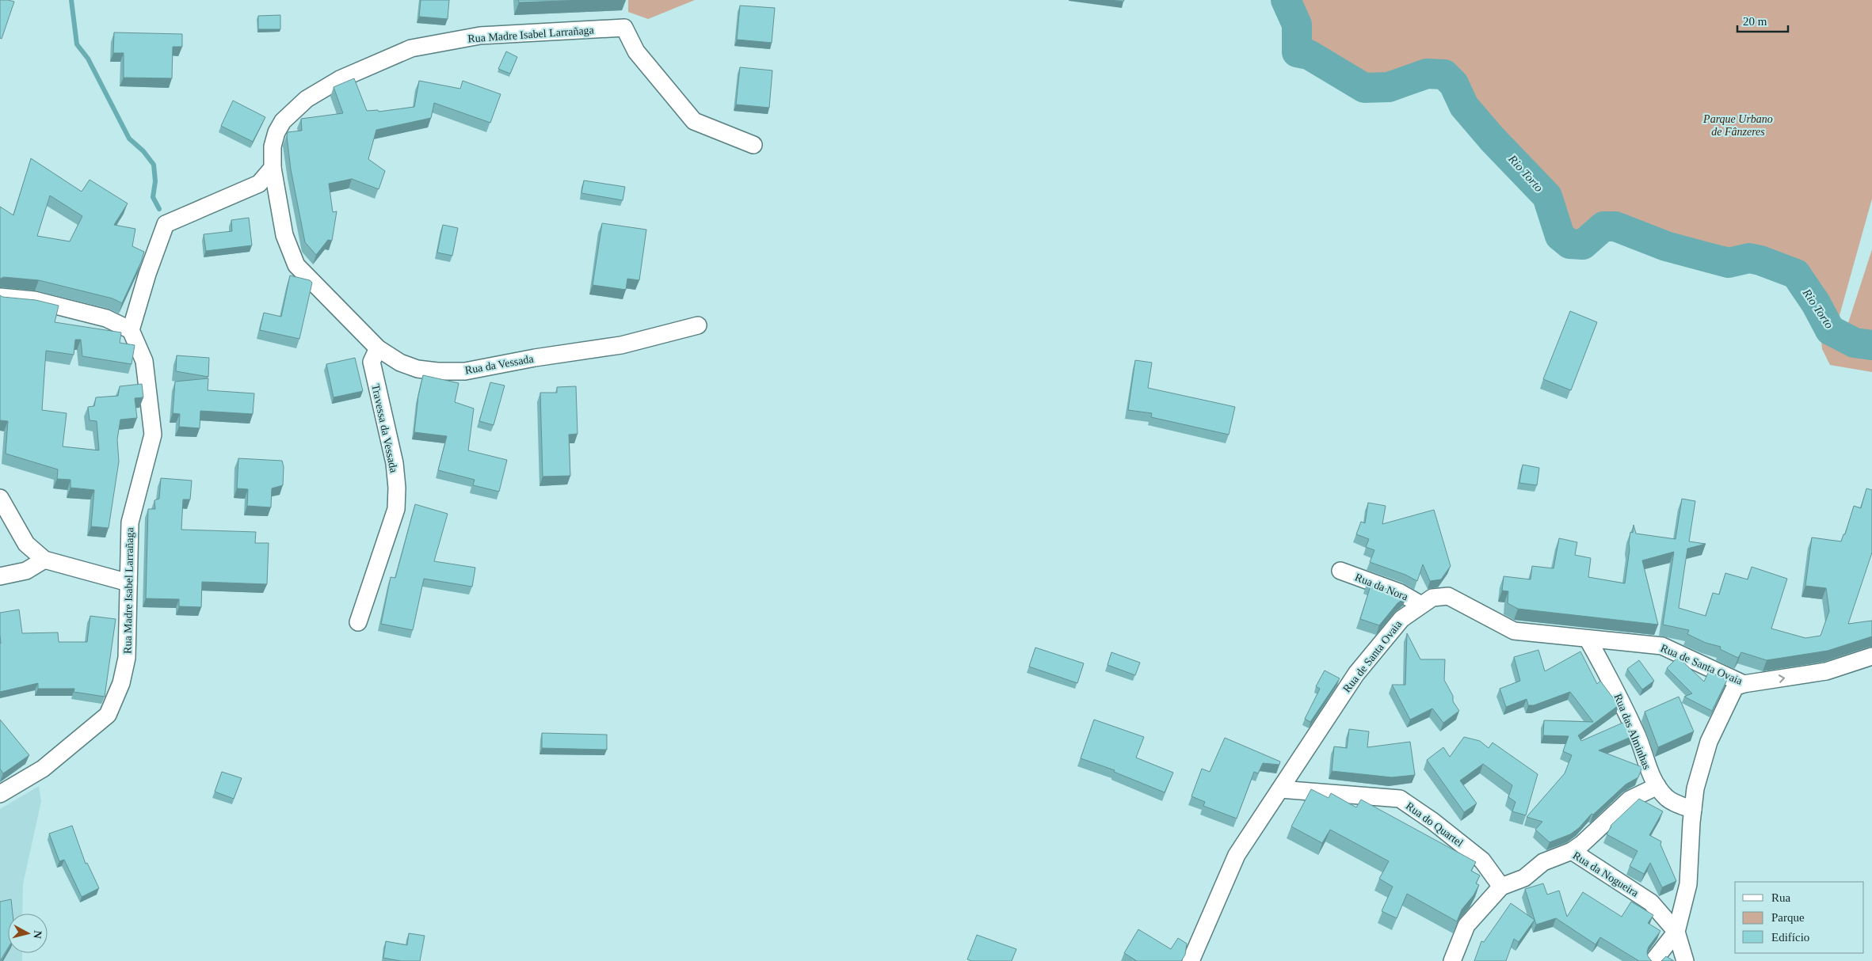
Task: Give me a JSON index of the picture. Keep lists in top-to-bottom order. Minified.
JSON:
{"streets":{"street":["Rua Madre Isabel Larrañaga","Rua da Vessada","Travessa da Vessada","Rua da Nora","Rua de Santa Ovaia","Rua das Alminhas","Rua do Quartel","Rua da Nogueira"]},"crossings":[["Rua Madre Isabel Larrañaga","Rua da Vessada"],["Rua da Vessada","Travessa da Vessada"],["Rua da Nora","Rua de Santa Ovaia"],["Rua de Santa Ovaia","Rua das Alminhas"],["Rua de Santa Ovaia","Rua do Quartel"],["Rua do Quartel","Rua da Nogueira"]],"water":["Rio Torto"],"parks":["Parque Urbano de Fânzeres"],"legend":["Rua","Parque","Edifício"],"scale_bar":"20 m","north":"right"}
